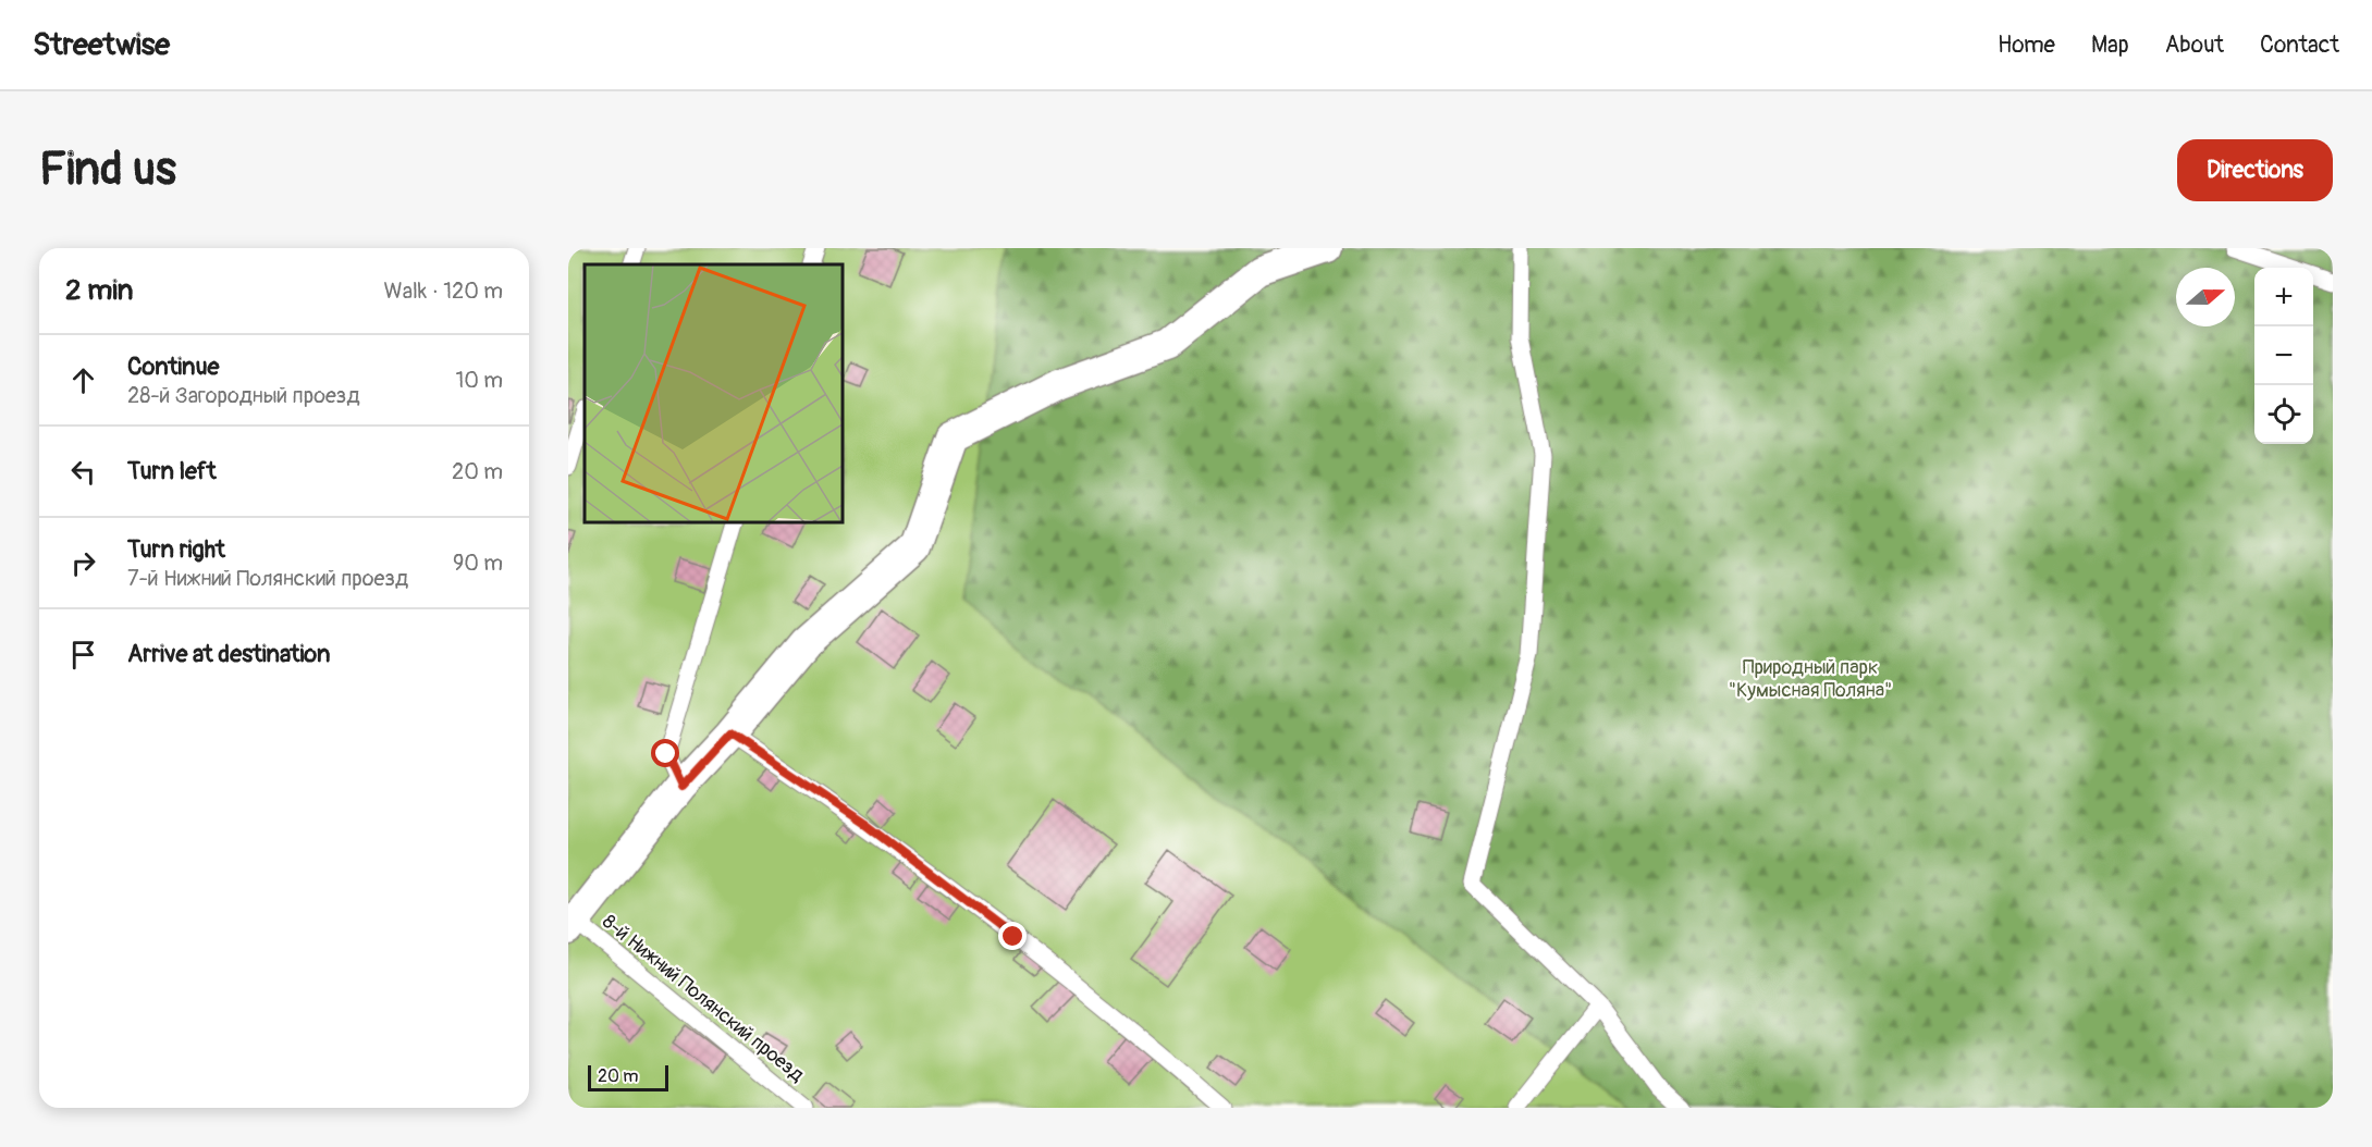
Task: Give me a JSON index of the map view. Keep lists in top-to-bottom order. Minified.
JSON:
{"streets":{"lane":["8-й Нижний Полянский проезд"]},"parks":["Природный парк \"Кумысная Поляна\""],"scale_bar":"20 m","north":"right","page":{"header":"Streetwise","nav":["Home","Map","About","Contact"],"buttons":"Directions","title":"Find us","heading":["2 min","Walk · 120 m"],"map_buttons":["+","−"],"list":[["Continue","28-й Загородный проезд","10 m"],["Turn left","20 m"],["Turn right","7-й Нижний Полянский проезд","90 m"],"Arrive at destination"],"scale":"20 m"}}
